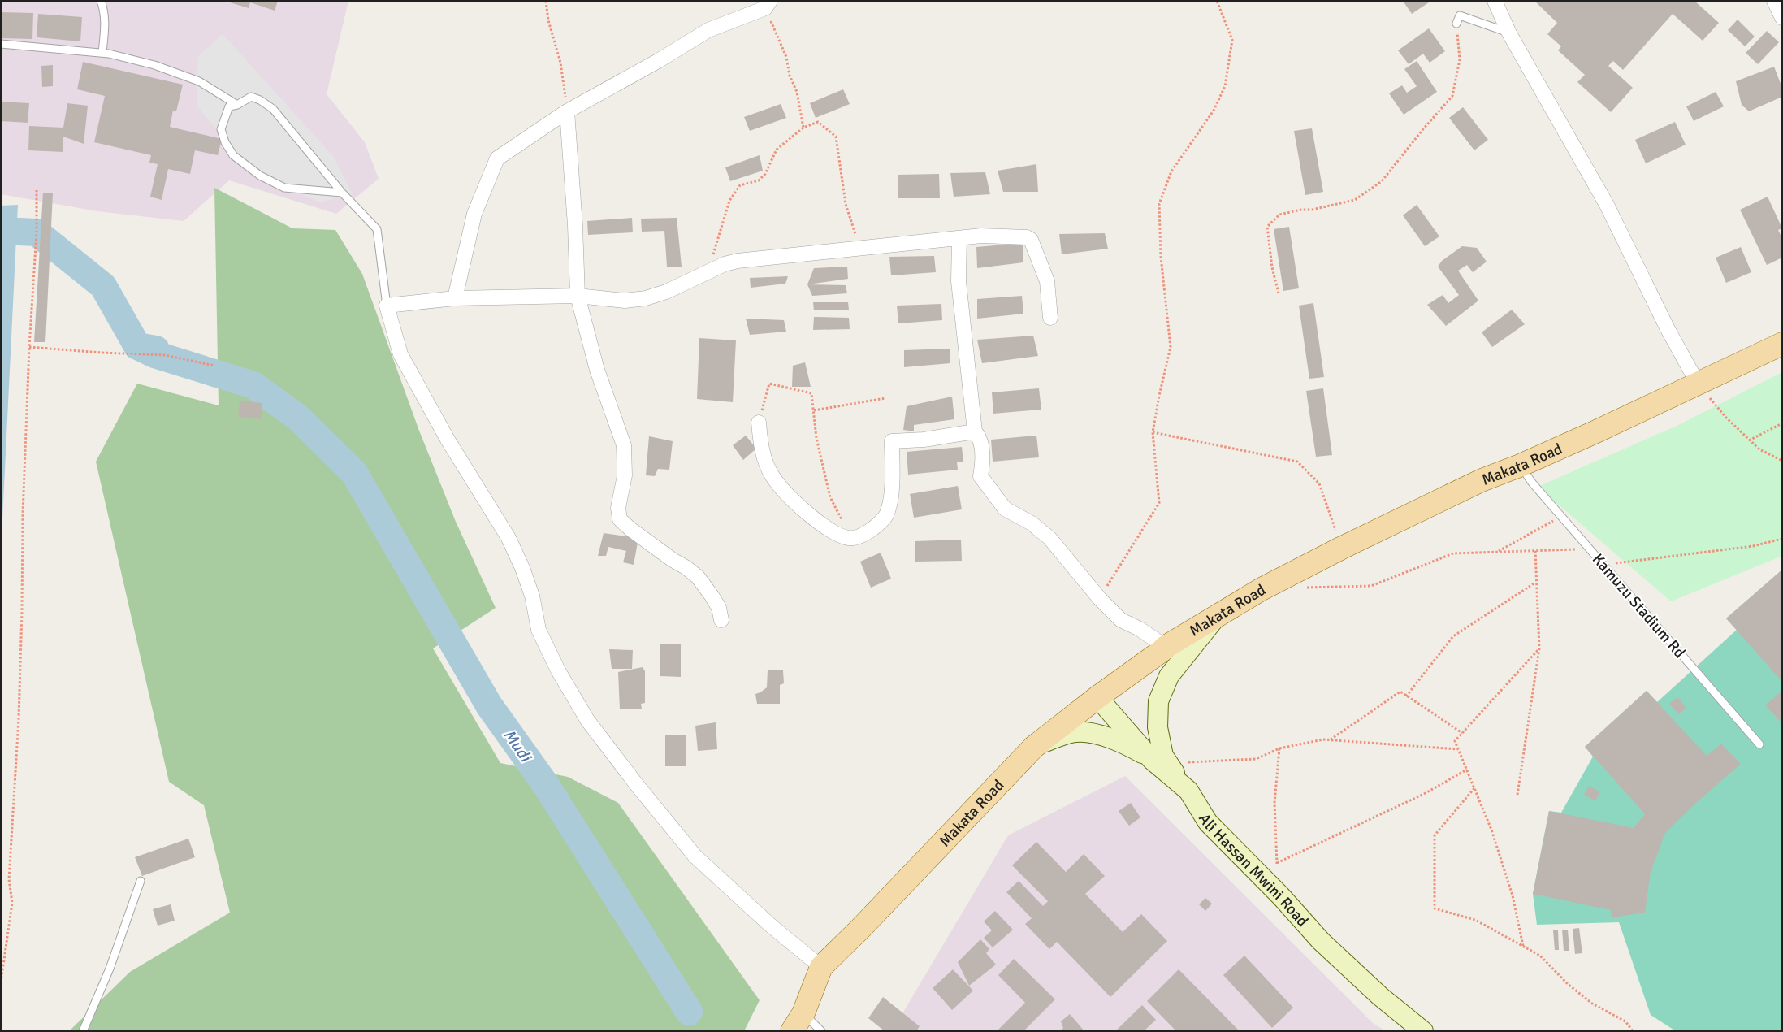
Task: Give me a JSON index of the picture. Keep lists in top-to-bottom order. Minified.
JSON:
{"streets":{"main road":["Makata Road","Ali Hassan Mwini Road"],"lane":["Kamuzu Stadium Rd"]},"crossings":[["Makata Road","Kamuzu Stadium Rd"],["Makata Road","Ali Hassan Mwini Road"]],"water":["Mudi"]}
